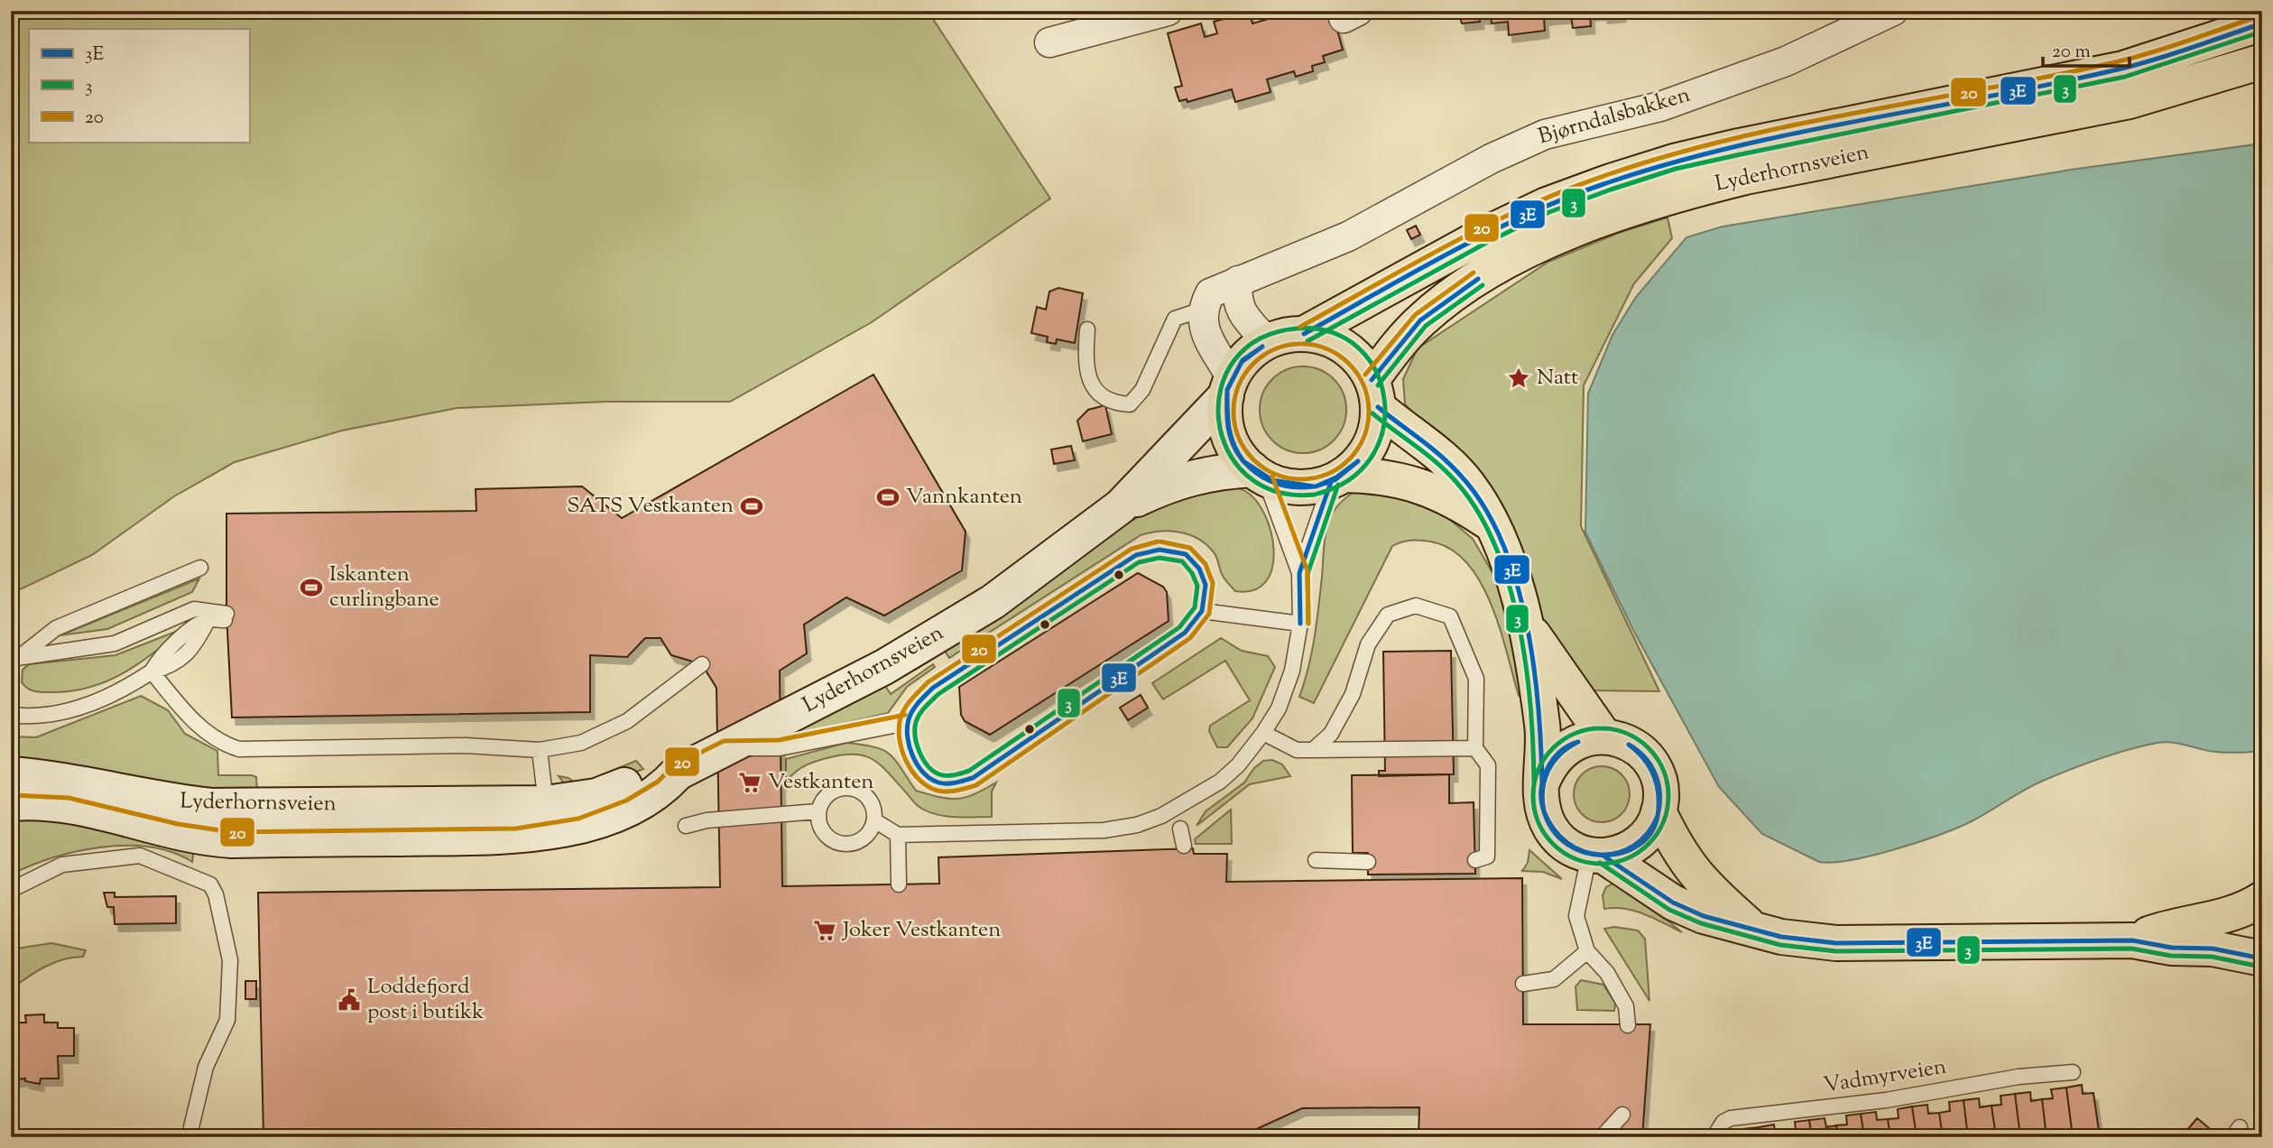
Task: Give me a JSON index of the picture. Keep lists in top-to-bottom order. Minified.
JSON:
{"streets":{"main road":["Lyderhornsveien"],"street":["Bjørndalsbakken"],"lane":["Vadmyrveien"]},"places":{"place":["Natt"],"sports":["Vannkanten","SATS Vestkanten","Iskanten curlingbane"],"supermarket":["Vestkanten","Joker Vestkanten"],"public building":["Loddefjord post i butikk"]},"lines":["transit line 20","transit line 3E","transit line 3"],"legend":["3E","3","20"],"scale_bar":"20 m"}
